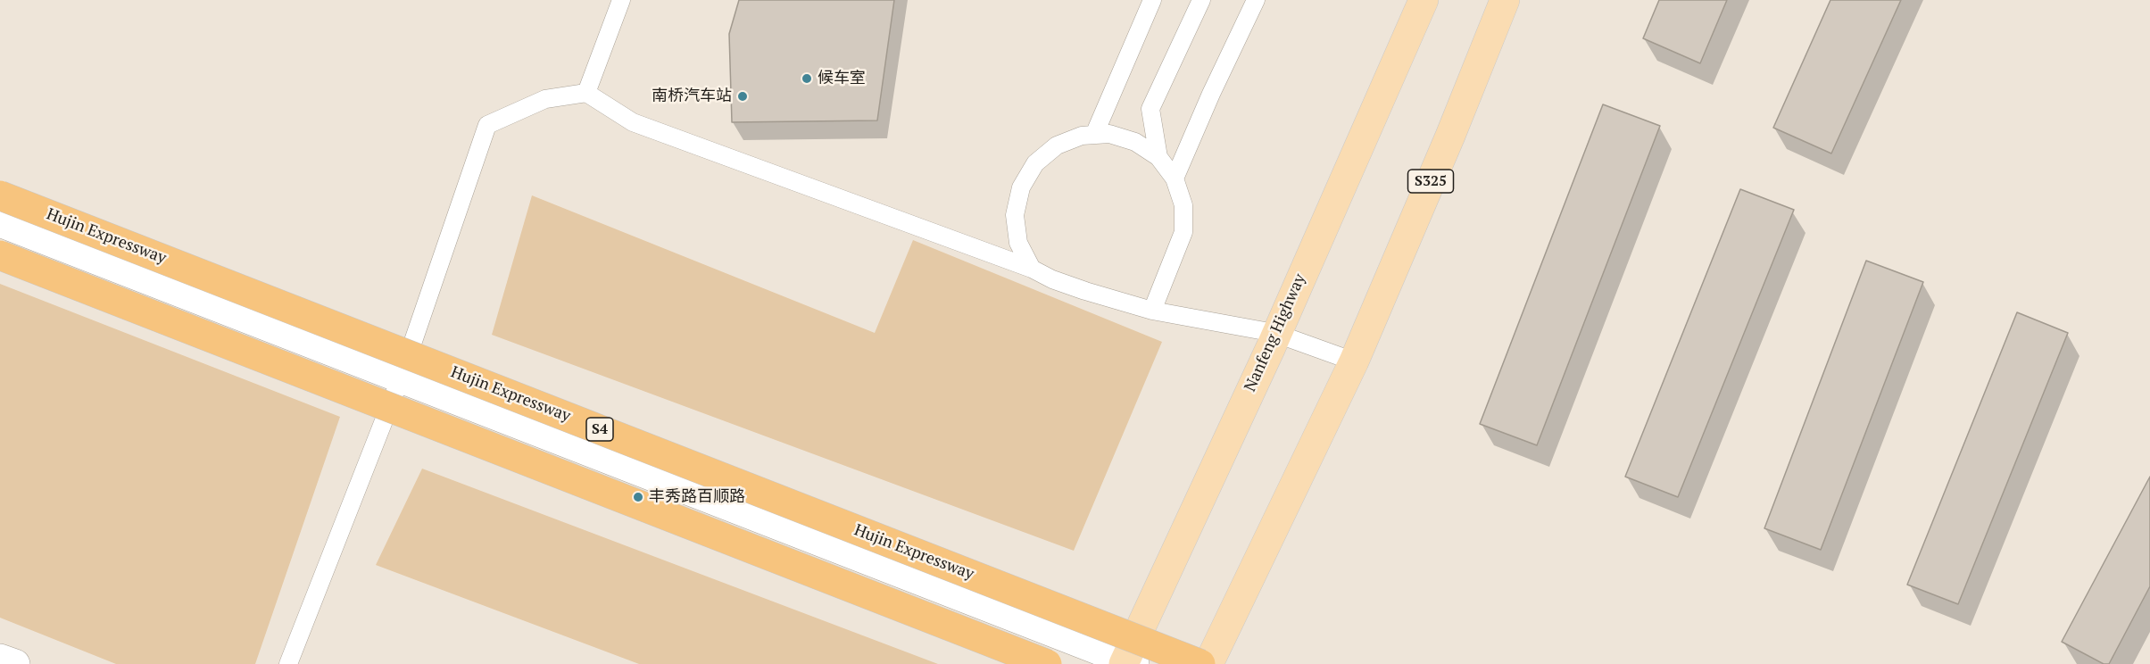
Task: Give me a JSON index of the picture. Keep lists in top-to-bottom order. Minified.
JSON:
{"streets":{"highway":["Hujin Expressway","S4"],"main road":["S325","Nanfeng Highway"]},"places":["候车室","南桥汽车站","丰秀路百顺路"]}
